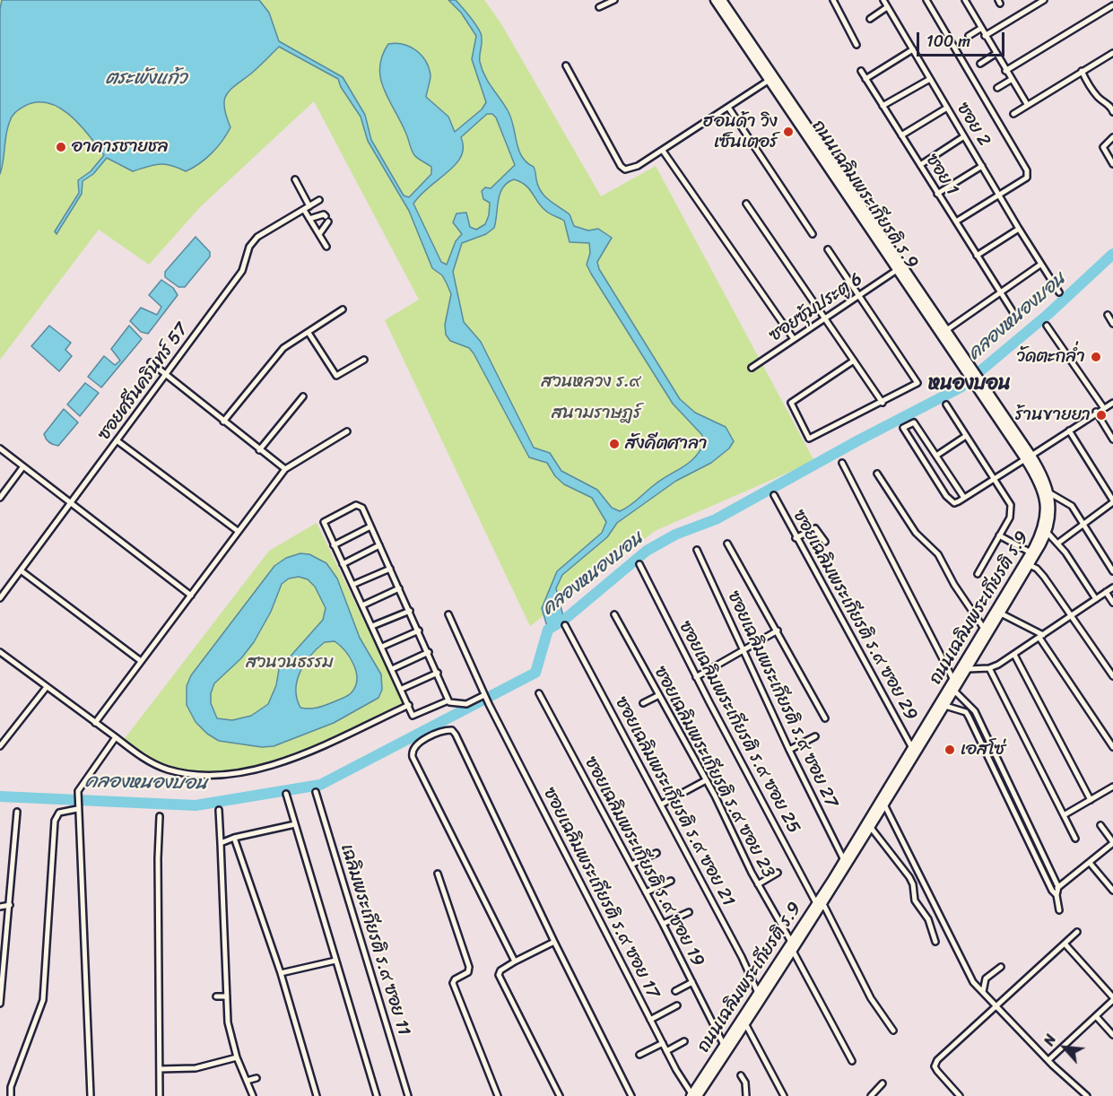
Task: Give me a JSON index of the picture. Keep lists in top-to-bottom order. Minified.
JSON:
{"streets":{"main road":["ถนนเฉลิมพระเกียรติ ร.9"],"street":["ซอย 2","ซอย 1","ซอยซุ้มประตู 6","ซอยศรีนครินทร์ 57","ซอยเฉลิมพระเกียรติ ร.๙ ซอย 29","ซอยเฉลิมพระเกียรติ ร.๙ ซอย 27","ซอยเฉลิมพระเกียรติ ร.๙ ซอย 25","ซอยเฉลิมพระเกียรติ ร.๙ ซอย 23","ซอยเฉลิมพระเกียรติ ร.๙ ซอย 21","ซอยเฉลิมพระเกียรติ ร.๙ ซอย 19","ซอยเฉลิมพระเกียรติ ร.๙ ซอย 17","เฉลิมพระเกียรติ ร.๙ ซอย 11"]},"crossings":[["ถนนเฉลิมพระเกียรติ ร.9","ซอยซุ้มประตู 6"],["ถนนเฉลิมพระเกียรติ ร.9","ซอยเฉลิมพระเกียรติ ร.๙ ซอย 29"],["ถนนเฉลิมพระเกียรติ ร.9","ซอยเฉลิมพระเกียรติ ร.๙ ซอย 27"],["ถนนเฉลิมพระเกียรติ ร.9","ซอยเฉลิมพระเกียรติ ร.๙ ซอย 25"],["ถนนเฉลิมพระเกียรติ ร.9","ซอยเฉลิมพระเกียรติ ร.๙ ซอย 23"],["ถนนเฉลิมพระเกียรติ ร.9","ซอยเฉลิมพระเกียรติ ร.๙ ซอย 21"],["ถนนเฉลิมพระเกียรติ ร.9","ซอยเฉลิมพระเกียรติ ร.๙ ซอย 19"],["ถนนเฉลิมพระเกียรติ ร.9","ซอยเฉลิมพระเกียรติ ร.๙ ซอย 17"]],"districts":["หนองบอน"],"water":["ตระพังแก้ว","คลองหนองบอน"],"parks":["สวนหลวง ร.๙","สนามราษฎร์","สวนวนธรรม"],"places":["ฮอนด้า วิง เซ็นเตอร์","อาคารชายชล","วัดตะกล่ำ","ร้านขายยา","สังคีตศาลา","เอสโซ่"],"scale_bar":"100 m","north":"top left"}
